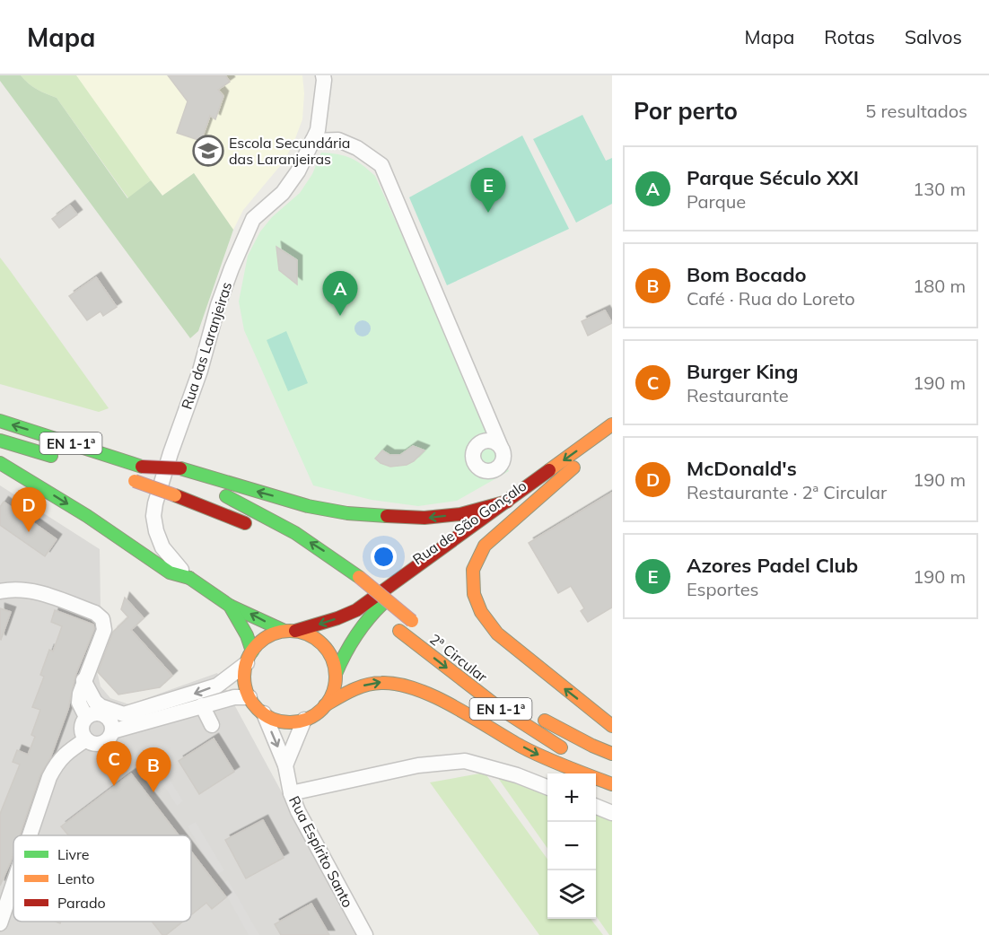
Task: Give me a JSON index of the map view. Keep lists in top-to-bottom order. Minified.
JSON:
{"streets":{"main road":["Rua das Laranjeiras","EN 1-1ª","Rua de São Gonçalo","2ª Circular"],"street":["Rua Espírito Santo"]},"crossings":[["Rua das Laranjeiras","Rua de São Gonçalo"],["Rua das Laranjeiras","Rua Espírito Santo"],["Rua de São Gonçalo","Rua Espírito Santo"]],"places":{"school or university":["Escola Secundária das Laranjeiras"]},"legend":["Livre","Lento","Parado"],"page":{"header":"Mapa","nav":["Mapa","Rotas","Salvos"],"heading":["Por perto","5 resultados"],"list":[{"mark":"A","name":"Parque Século XXI","note":"Parque","value":"130 m"},{"mark":"B","name":"Bom Bocado","note":"Café · Rua do Loreto","value":"180 m"},{"mark":"C","name":"Burger King","note":"Restaurante","value":"190 m"},{"mark":"D","name":"McDonald's","note":"Restaurante · 2ª Circular","value":"190 m"},{"mark":"E","name":"Azores Padel Club","note":"Esportes","value":"190 m"}],"pins":["E","A","D","C","B"],"map_buttons":["+","−"]}}
